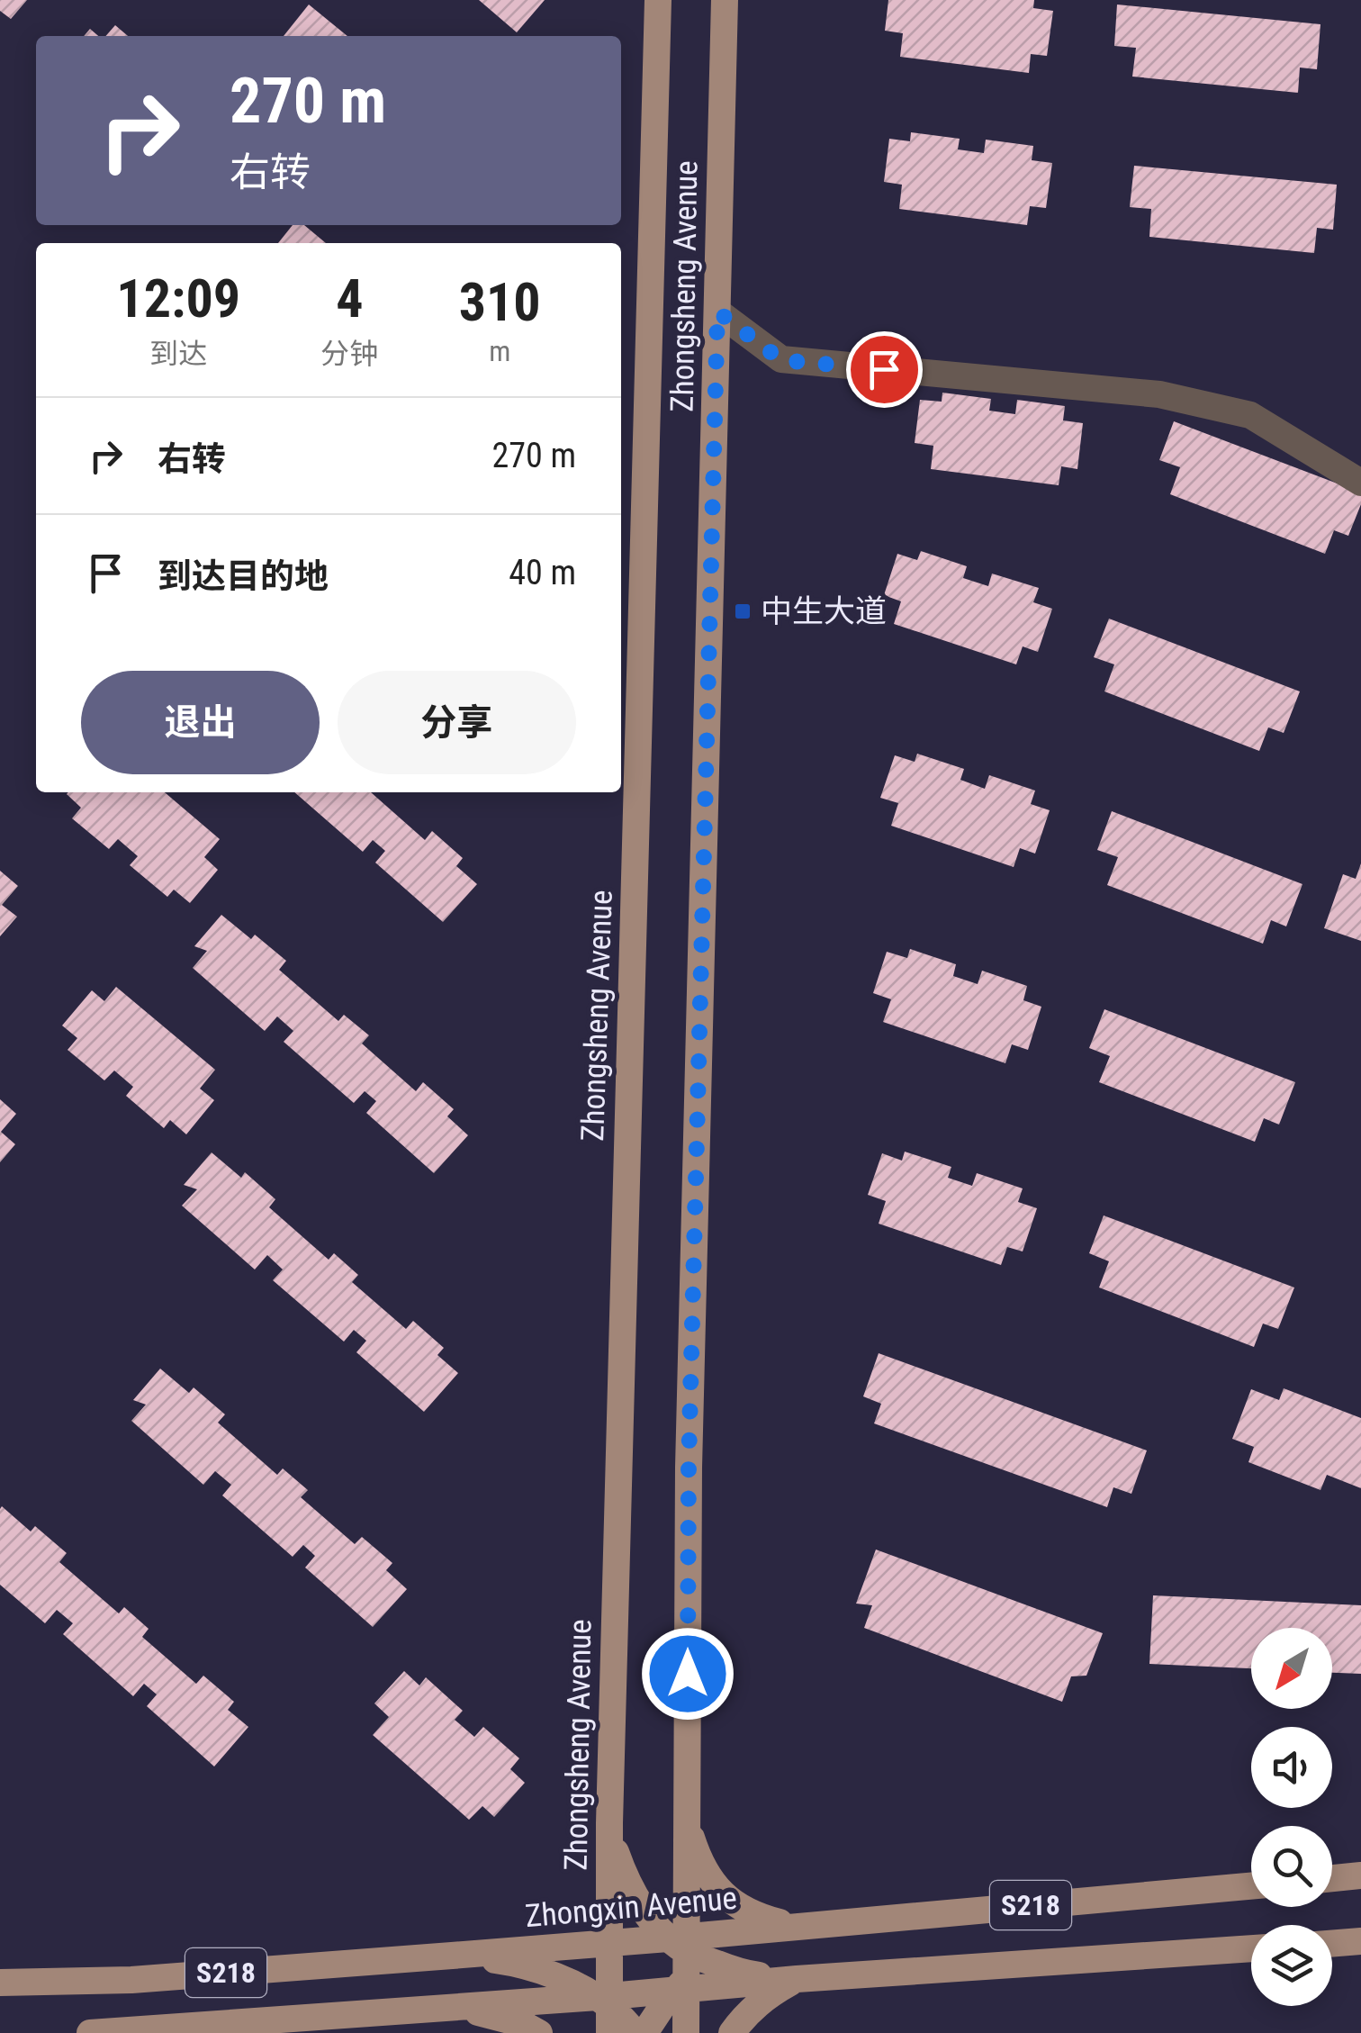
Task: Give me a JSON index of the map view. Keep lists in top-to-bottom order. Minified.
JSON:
{"streets":{"main road":["Zhongsheng Avenue","S218","Zhongxin Avenue"]},"crossings":[["Zhongsheng Avenue","Zhongxin Avenue"]],"places":{"transit":["中生大道"]},"north":"bottom left","page":{"turn":["270 m","右转"],"eta":["12:09","到达","4","分钟","310","m"],"list":[{"name":"右转","value":"270 m"},{"name":"到达目的地","value":"40 m"}],"buttons":["退出","分享"]}}
